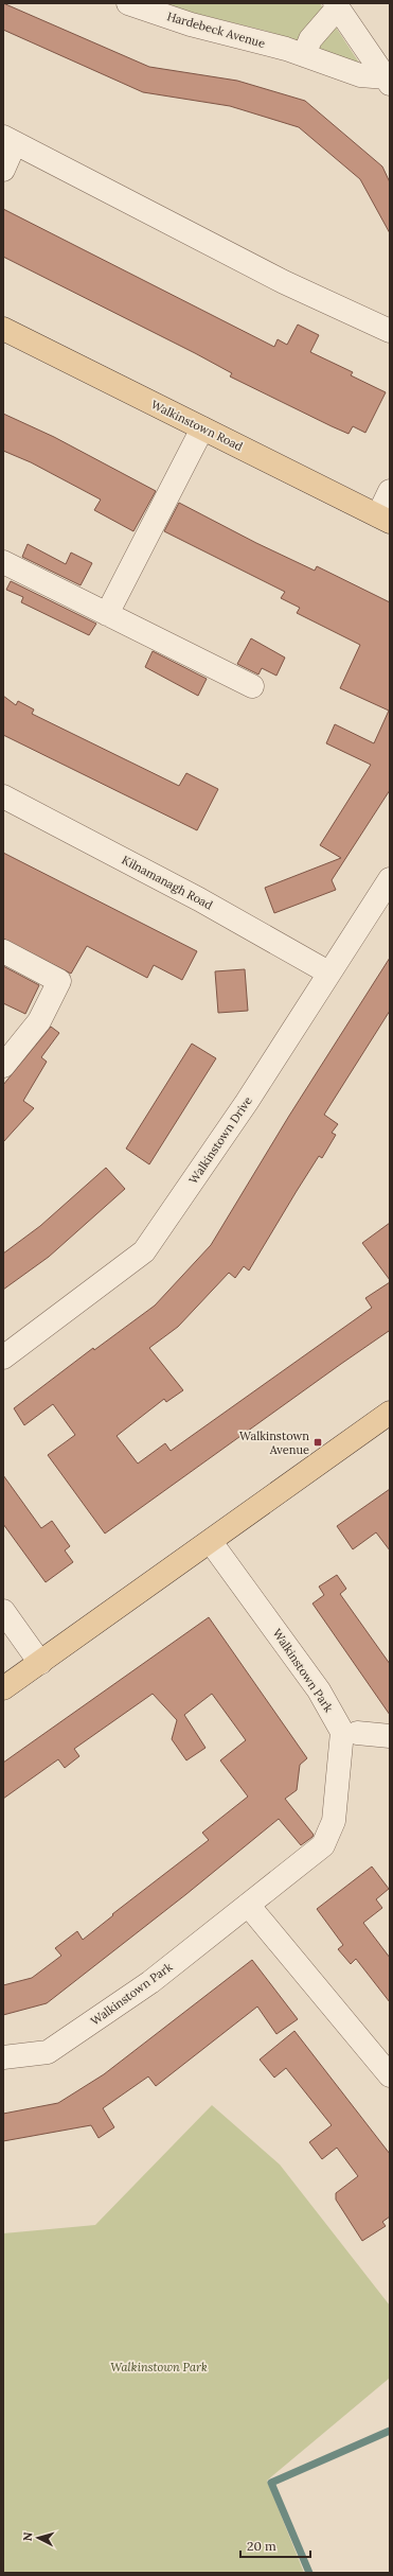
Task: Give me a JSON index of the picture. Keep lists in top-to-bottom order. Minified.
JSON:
{"streets":{"main road":["Walkinstown Road"],"street":["Hardebeck Avenue","Kilnamanagh Road","Walkinstown Drive","Walkinstown Park"]},"crossings":[["Kilnamanagh Road","Walkinstown Drive"]],"parks":["Walkinstown Park"],"places":{"transit":["Walkinstown Avenue"]},"scale_bar":"20 m","north":"left"}
